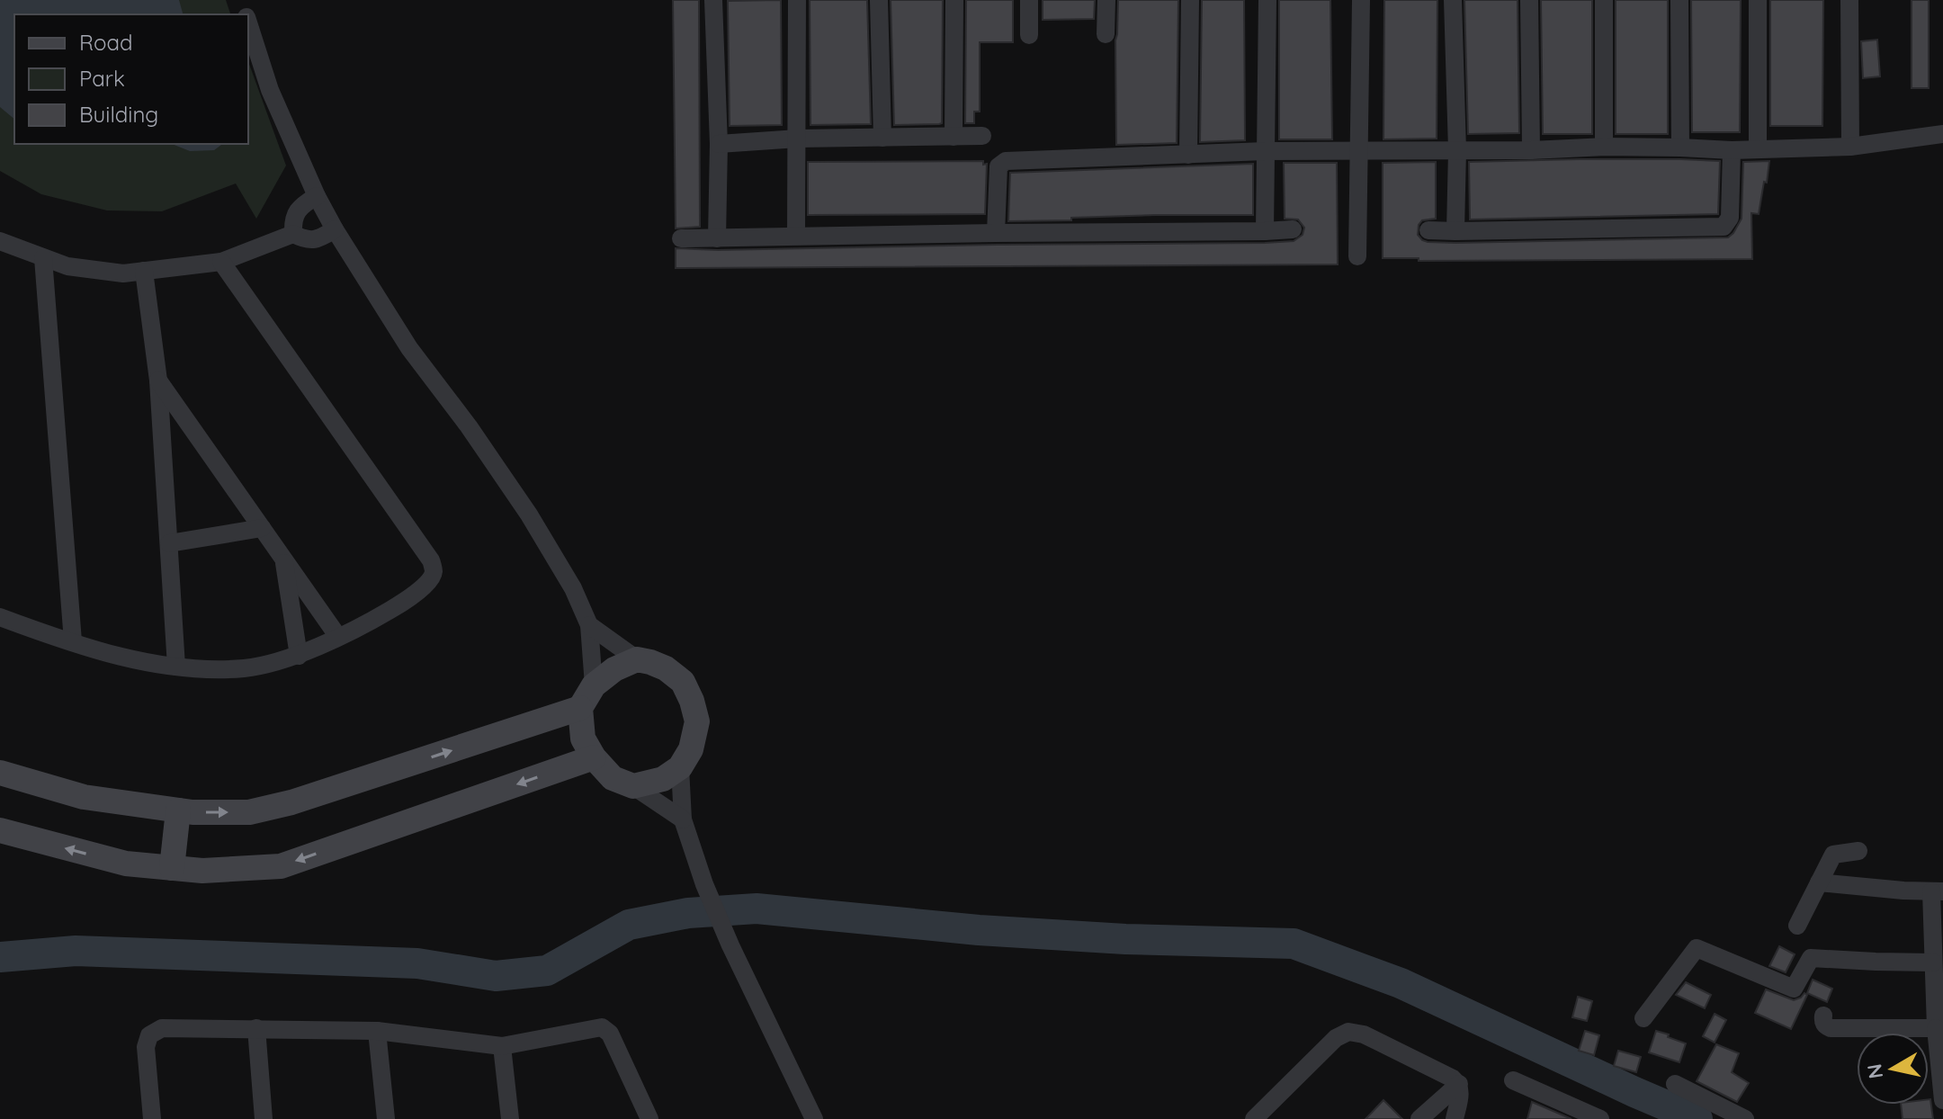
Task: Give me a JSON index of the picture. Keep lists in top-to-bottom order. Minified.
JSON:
{"legend":["Road","Park","Building"],"north":"left"}
